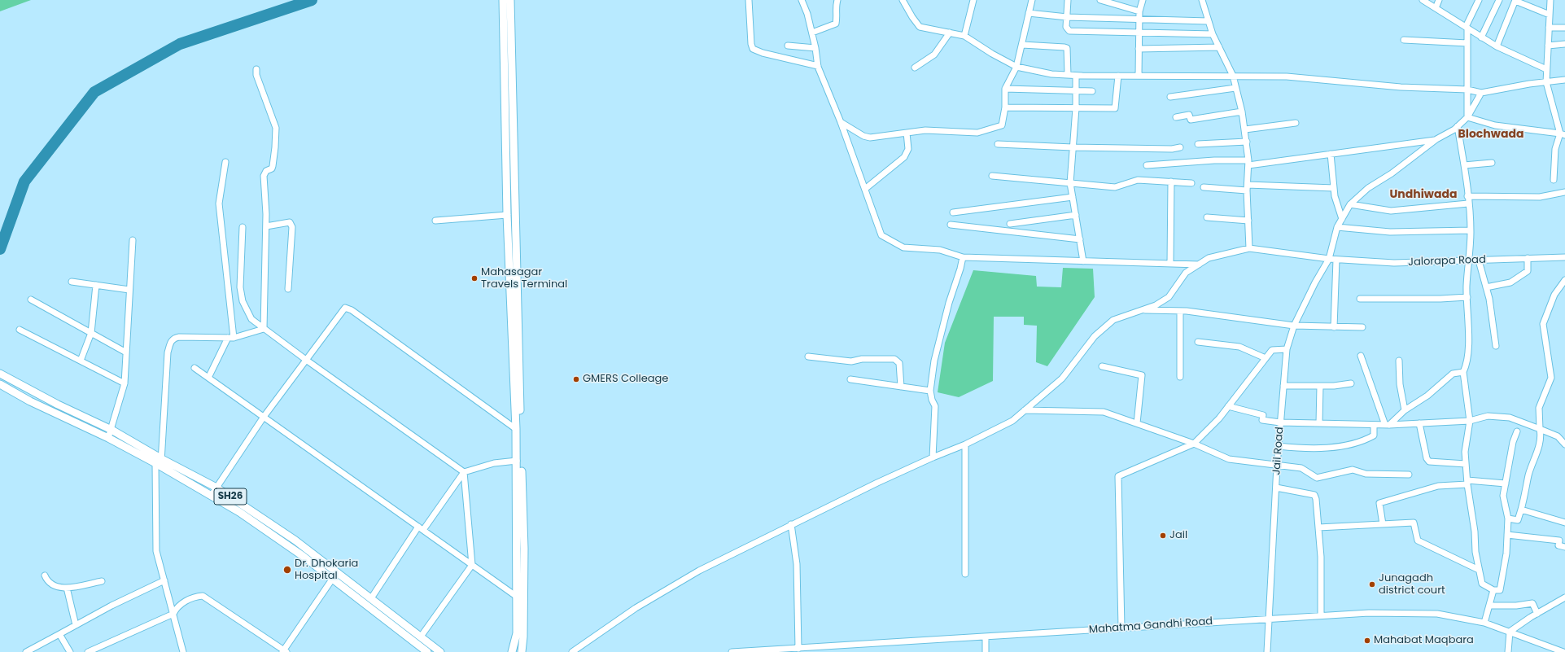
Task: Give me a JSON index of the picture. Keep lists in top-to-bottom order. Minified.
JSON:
{"streets":{"main road":["SH26"],"street":["Jalorapa Road","Jail Road","Mahatma Gandhi Road"]},"crossings":[["Jalorapa Road","Jail Road"],["Jail Road","Mahatma Gandhi Road"]],"districts":["Blochwada","Undhiwada"],"places":["Mahasagar Travels Terminal","GMERS Colleage","Jail","Dr. Dhokaria Hospital","Junagadh district court","Mahabat Maqbara"]}
